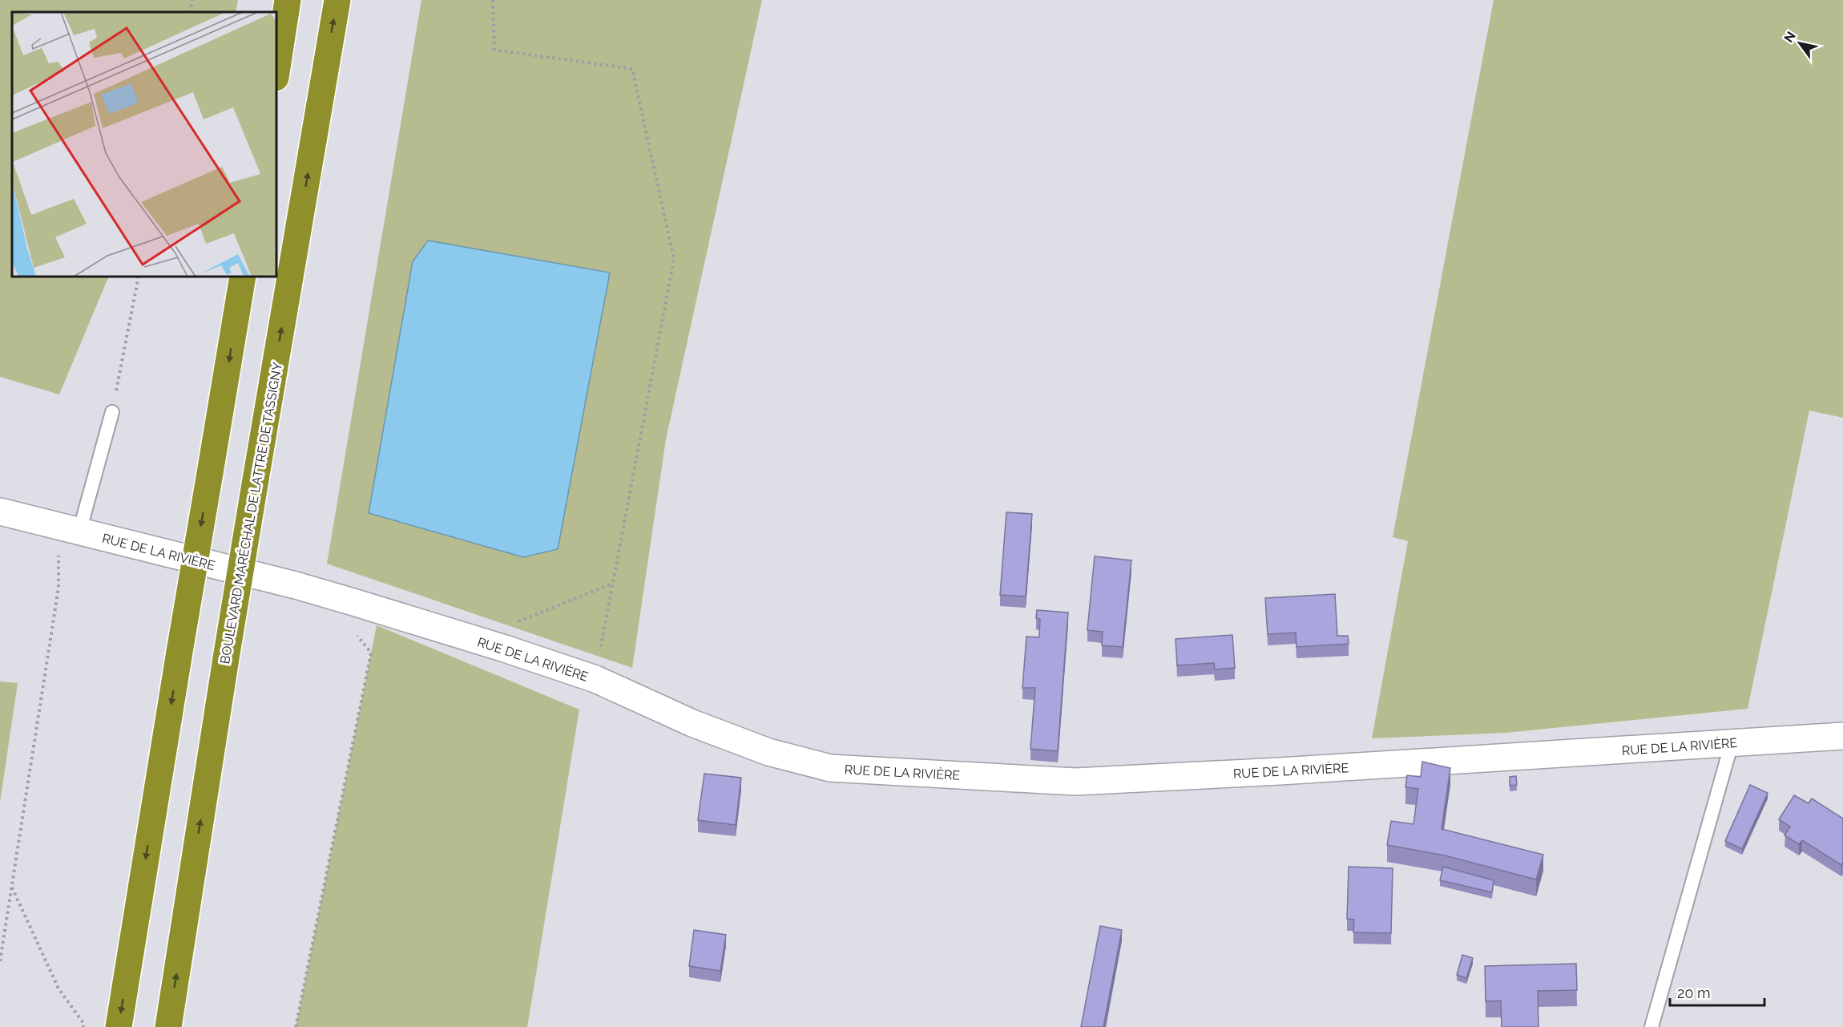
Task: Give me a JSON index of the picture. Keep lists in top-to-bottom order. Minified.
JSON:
{"streets":{"highway":["BOULEVARD MARÉCHAL DE LATTRE DE TASSIGNY"],"street":["RUE DE LA RIVIÈRE"]},"scale_bar":"20 m","north":"top left"}
